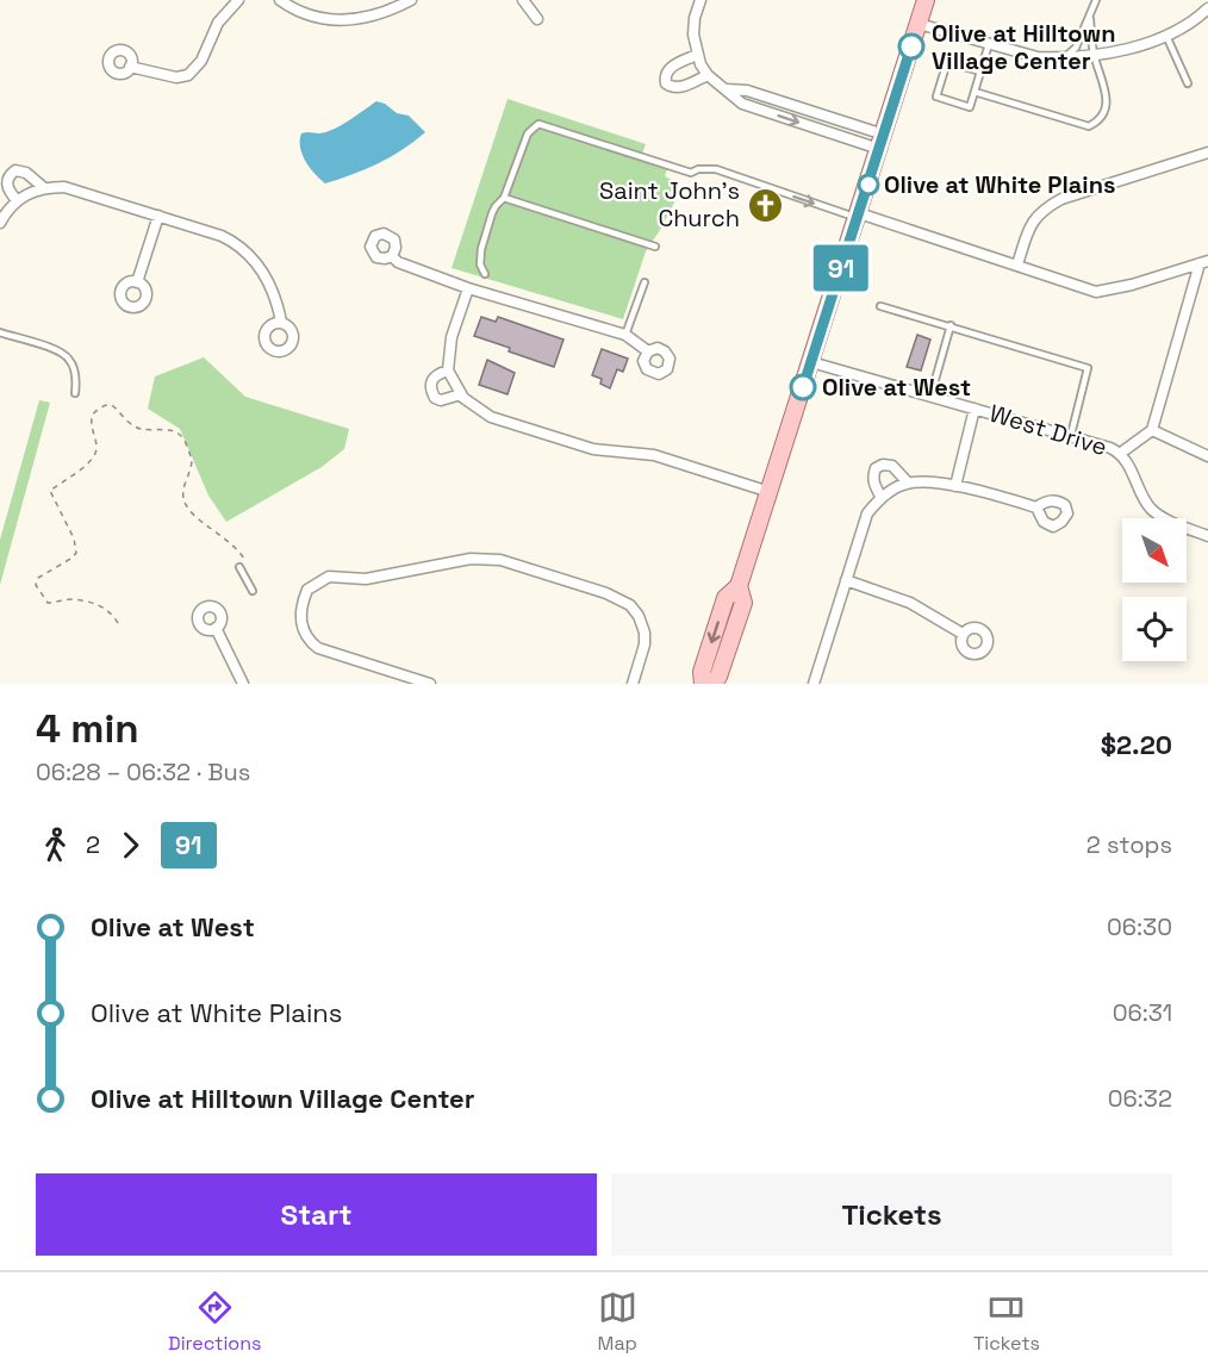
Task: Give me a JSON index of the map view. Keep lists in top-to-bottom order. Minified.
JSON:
{"streets":{"street":["West Drive"]},"places":{"other":["Olive at Hilltown Village Center","Olive at White Plains","Olive at West"],"church":["Saint John's Church"]},"lines":["bus line 91"],"north":"bottom right","page":{"on_map":"91","heading":["4 min","06:28 – 06:32 · Bus","$2.20"],"legs":["2","91","2 stops"],"list":[{"name":"Olive at West","value":"06:30"},{"name":"Olive at White Plains","value":"06:31"},{"name":"Olive at Hilltown Village Center","value":"06:32"}],"buttons":["Start","Tickets"],"tabs":["Directions","Map","Tickets"]}}
